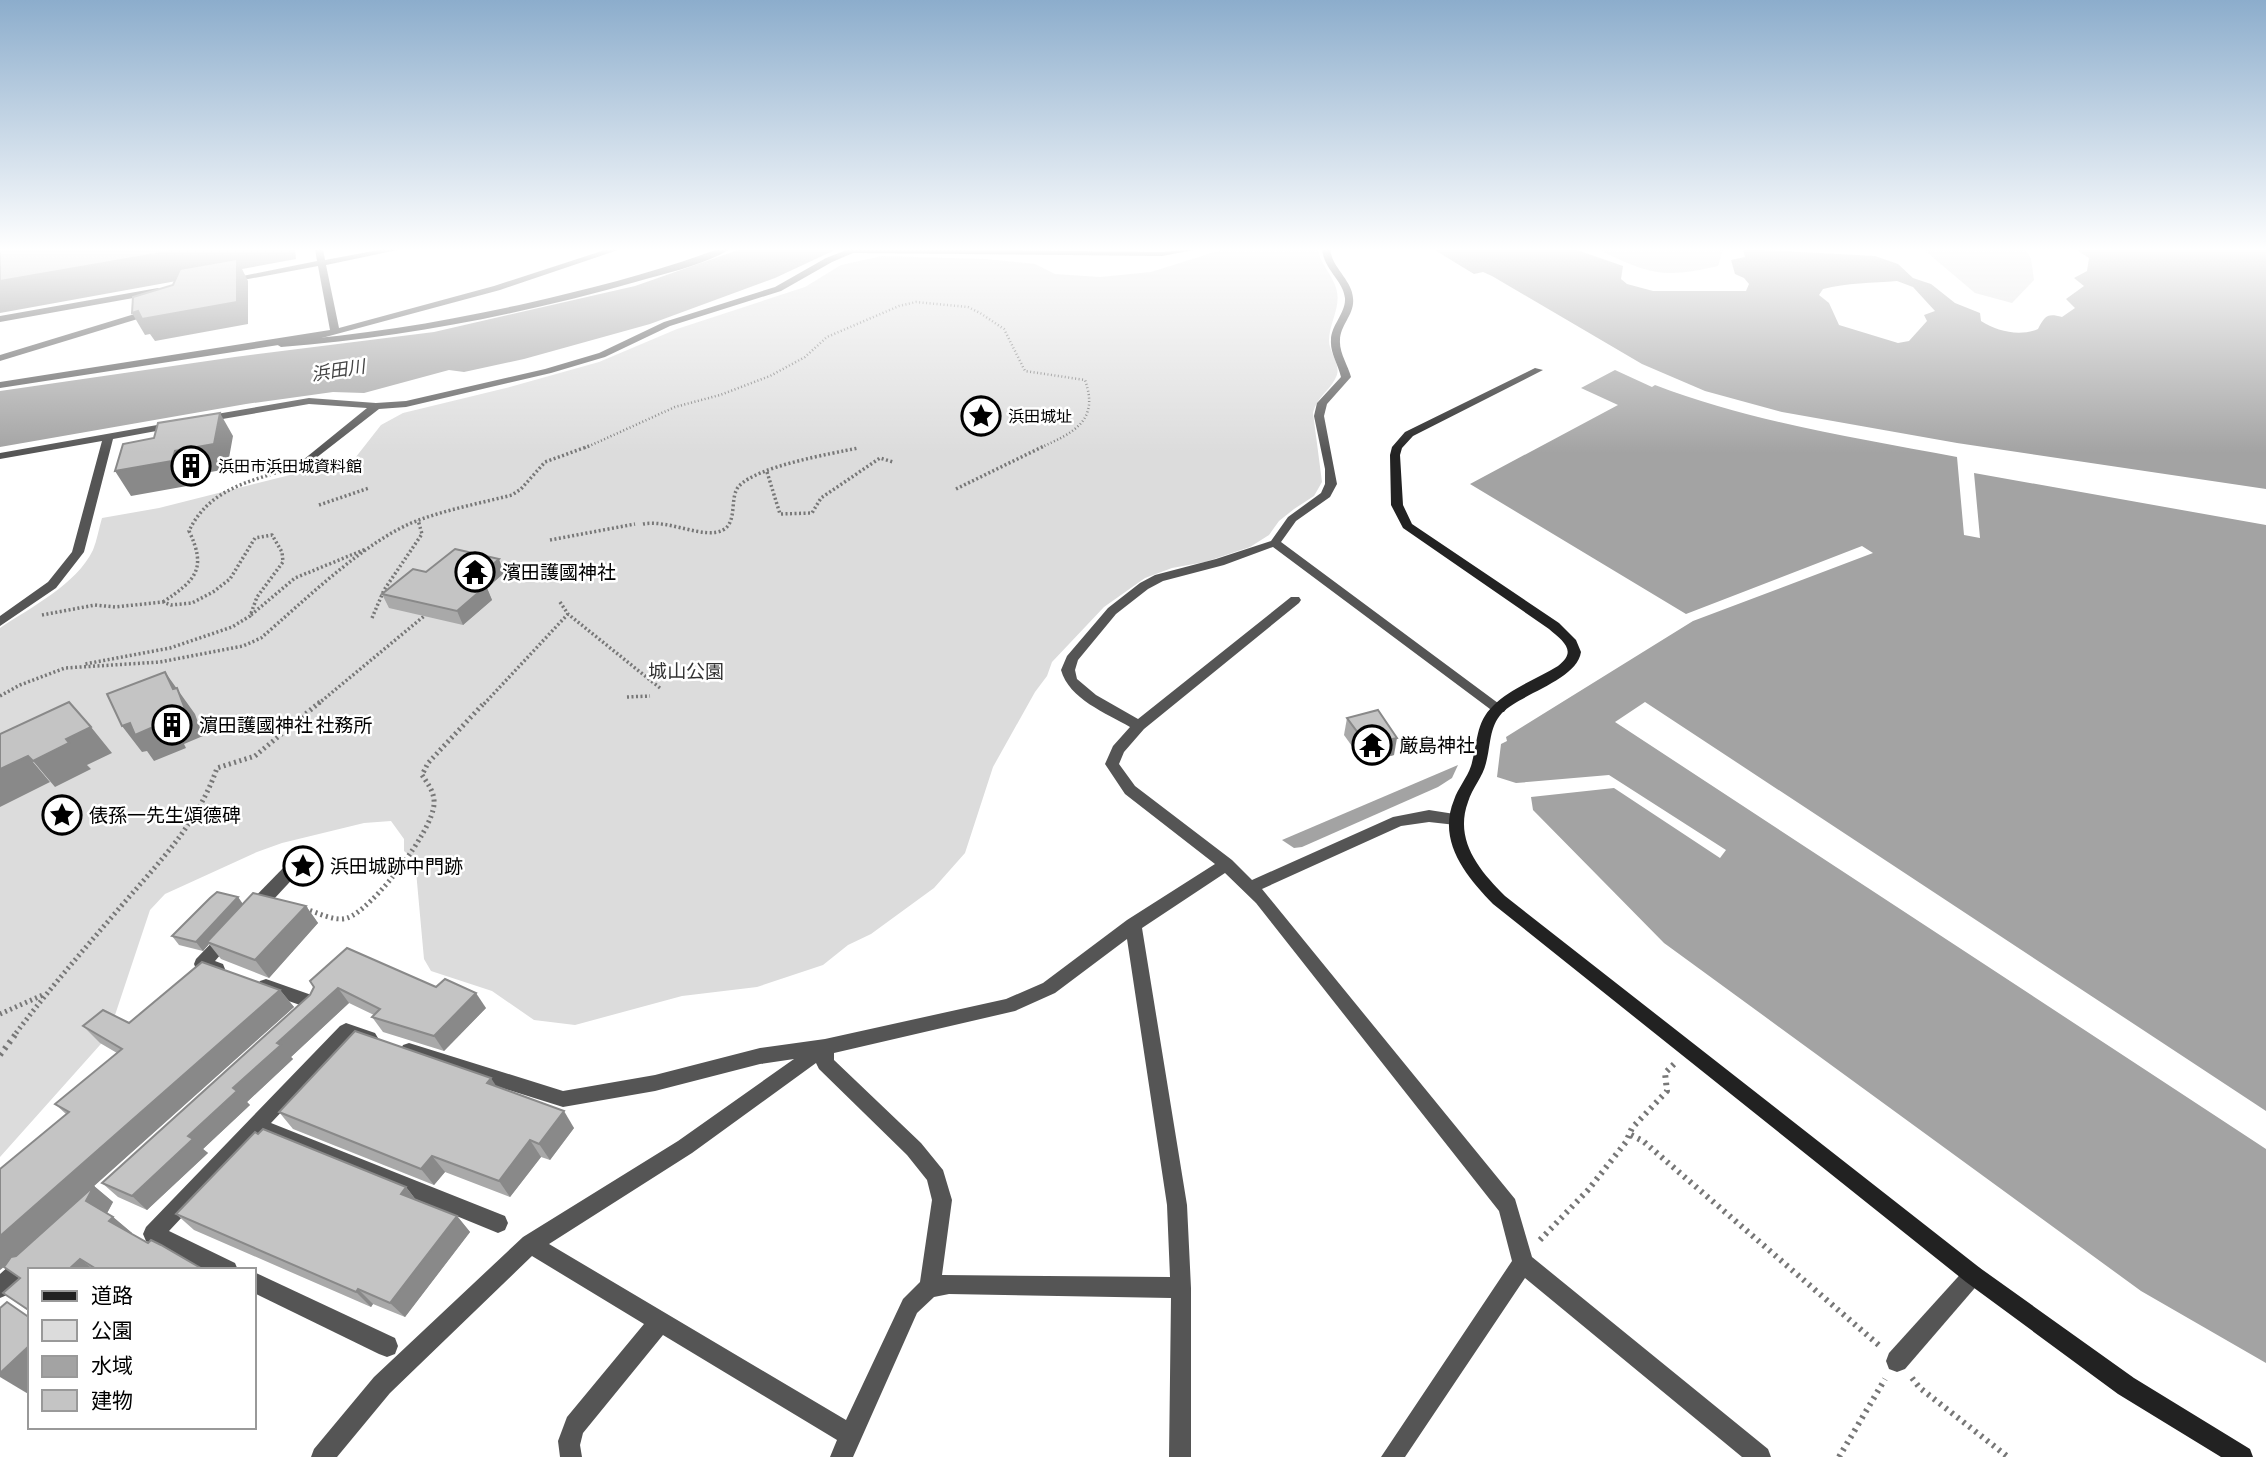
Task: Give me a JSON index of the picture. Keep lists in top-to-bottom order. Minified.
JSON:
{"water":["浜田川"],"parks":["城山公園"],"places":{"place":["浜田城址","俵孫一先生頌德碑","浜田城跡中門跡"],"building":["浜田市浜田城資料館","濵田護國神社 社務所"],"temple":["濱田護國神社","厳島神社"]},"legend":["道路","公園","水域","建物"]}
